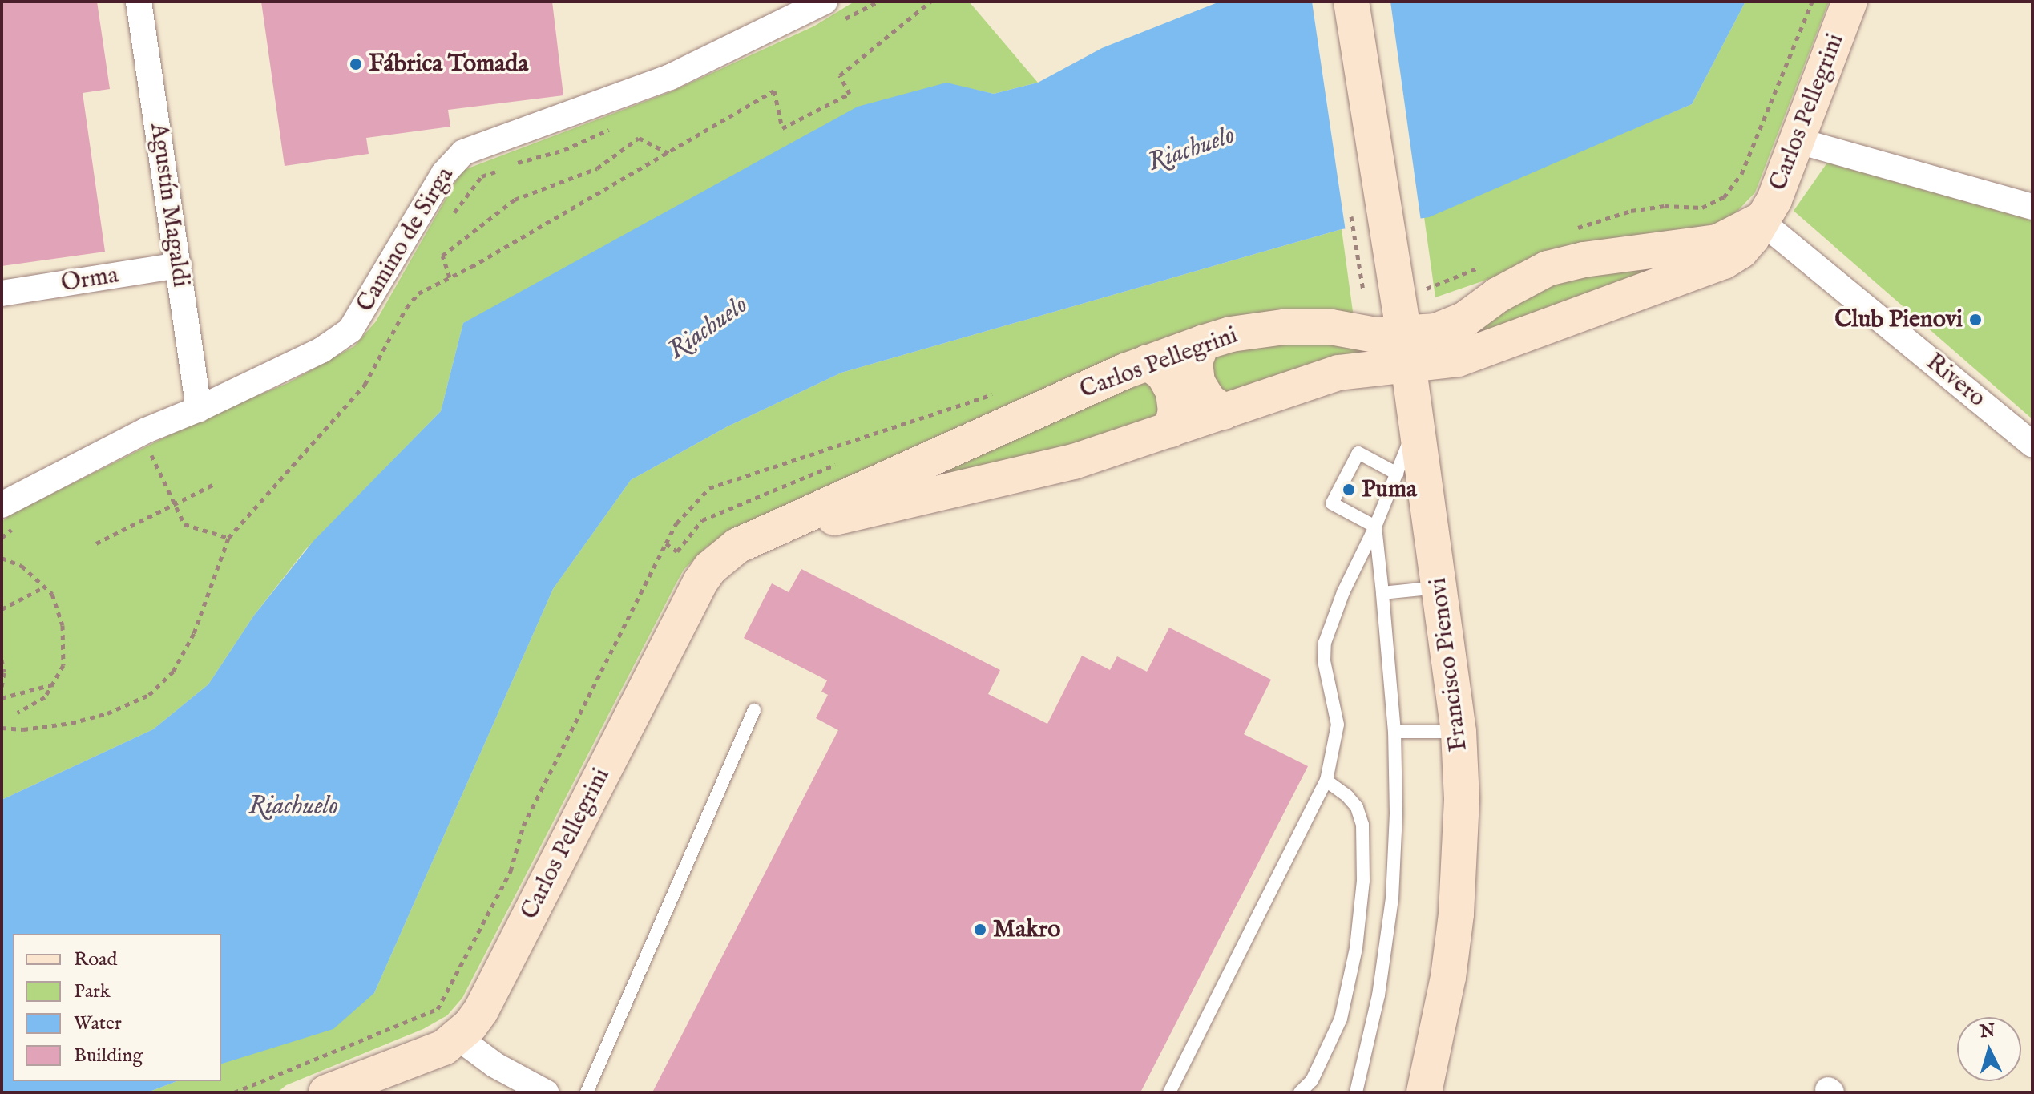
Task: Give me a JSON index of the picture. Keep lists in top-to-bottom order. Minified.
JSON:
{"streets":{"street":["Carlos Pellegrini","Agustín Magaldi","Camino de Sirga","Orma","Rivero","Francisco Pienovi"]},"crossings":[["Carlos Pellegrini","Rivero"],["Carlos Pellegrini","Francisco Pienovi"],["Agustín Magaldi","Camino de Sirga"],["Agustín Magaldi","Orma"]],"water":["Riachuelo"],"places":["Fábrica Tomada","Club Pienovi","Puma","Makro"],"legend":["Road","Park","Water","Building"],"north":"top"}
